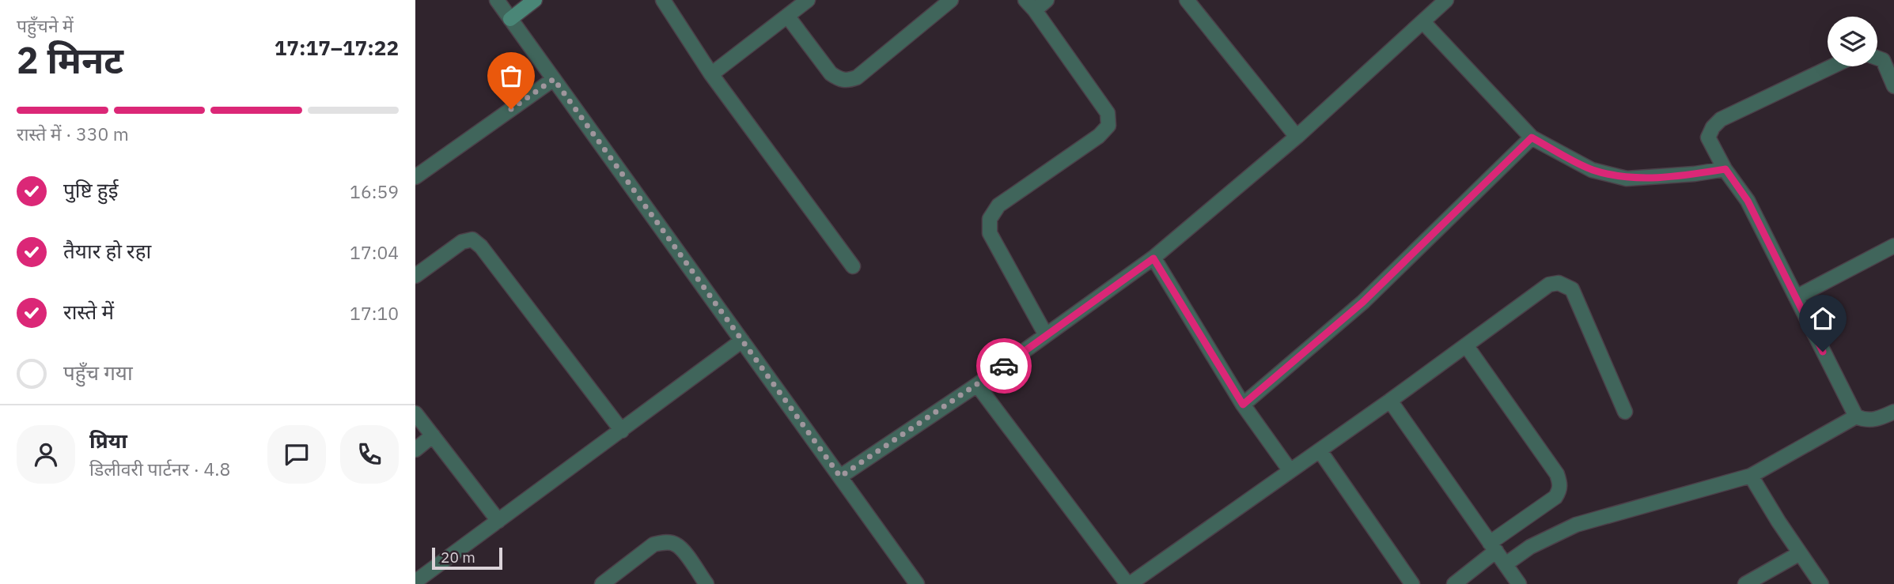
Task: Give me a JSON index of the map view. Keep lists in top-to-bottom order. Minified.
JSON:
{"scale_bar":"20 m","page":{"heading":["2 मिनट","पहुँचने में","17:17–17:22"],"panel":["प्रिया","डिलीवरी पार्टनर · 4.8"],"bar":"रास्ते में · 330 m","list":[["पुष्टि हुई","16:59"],["तैयार हो रहा","17:04"],["रास्ते में","17:10"],"पहुँच गया"],"scale":"20 m"}}
